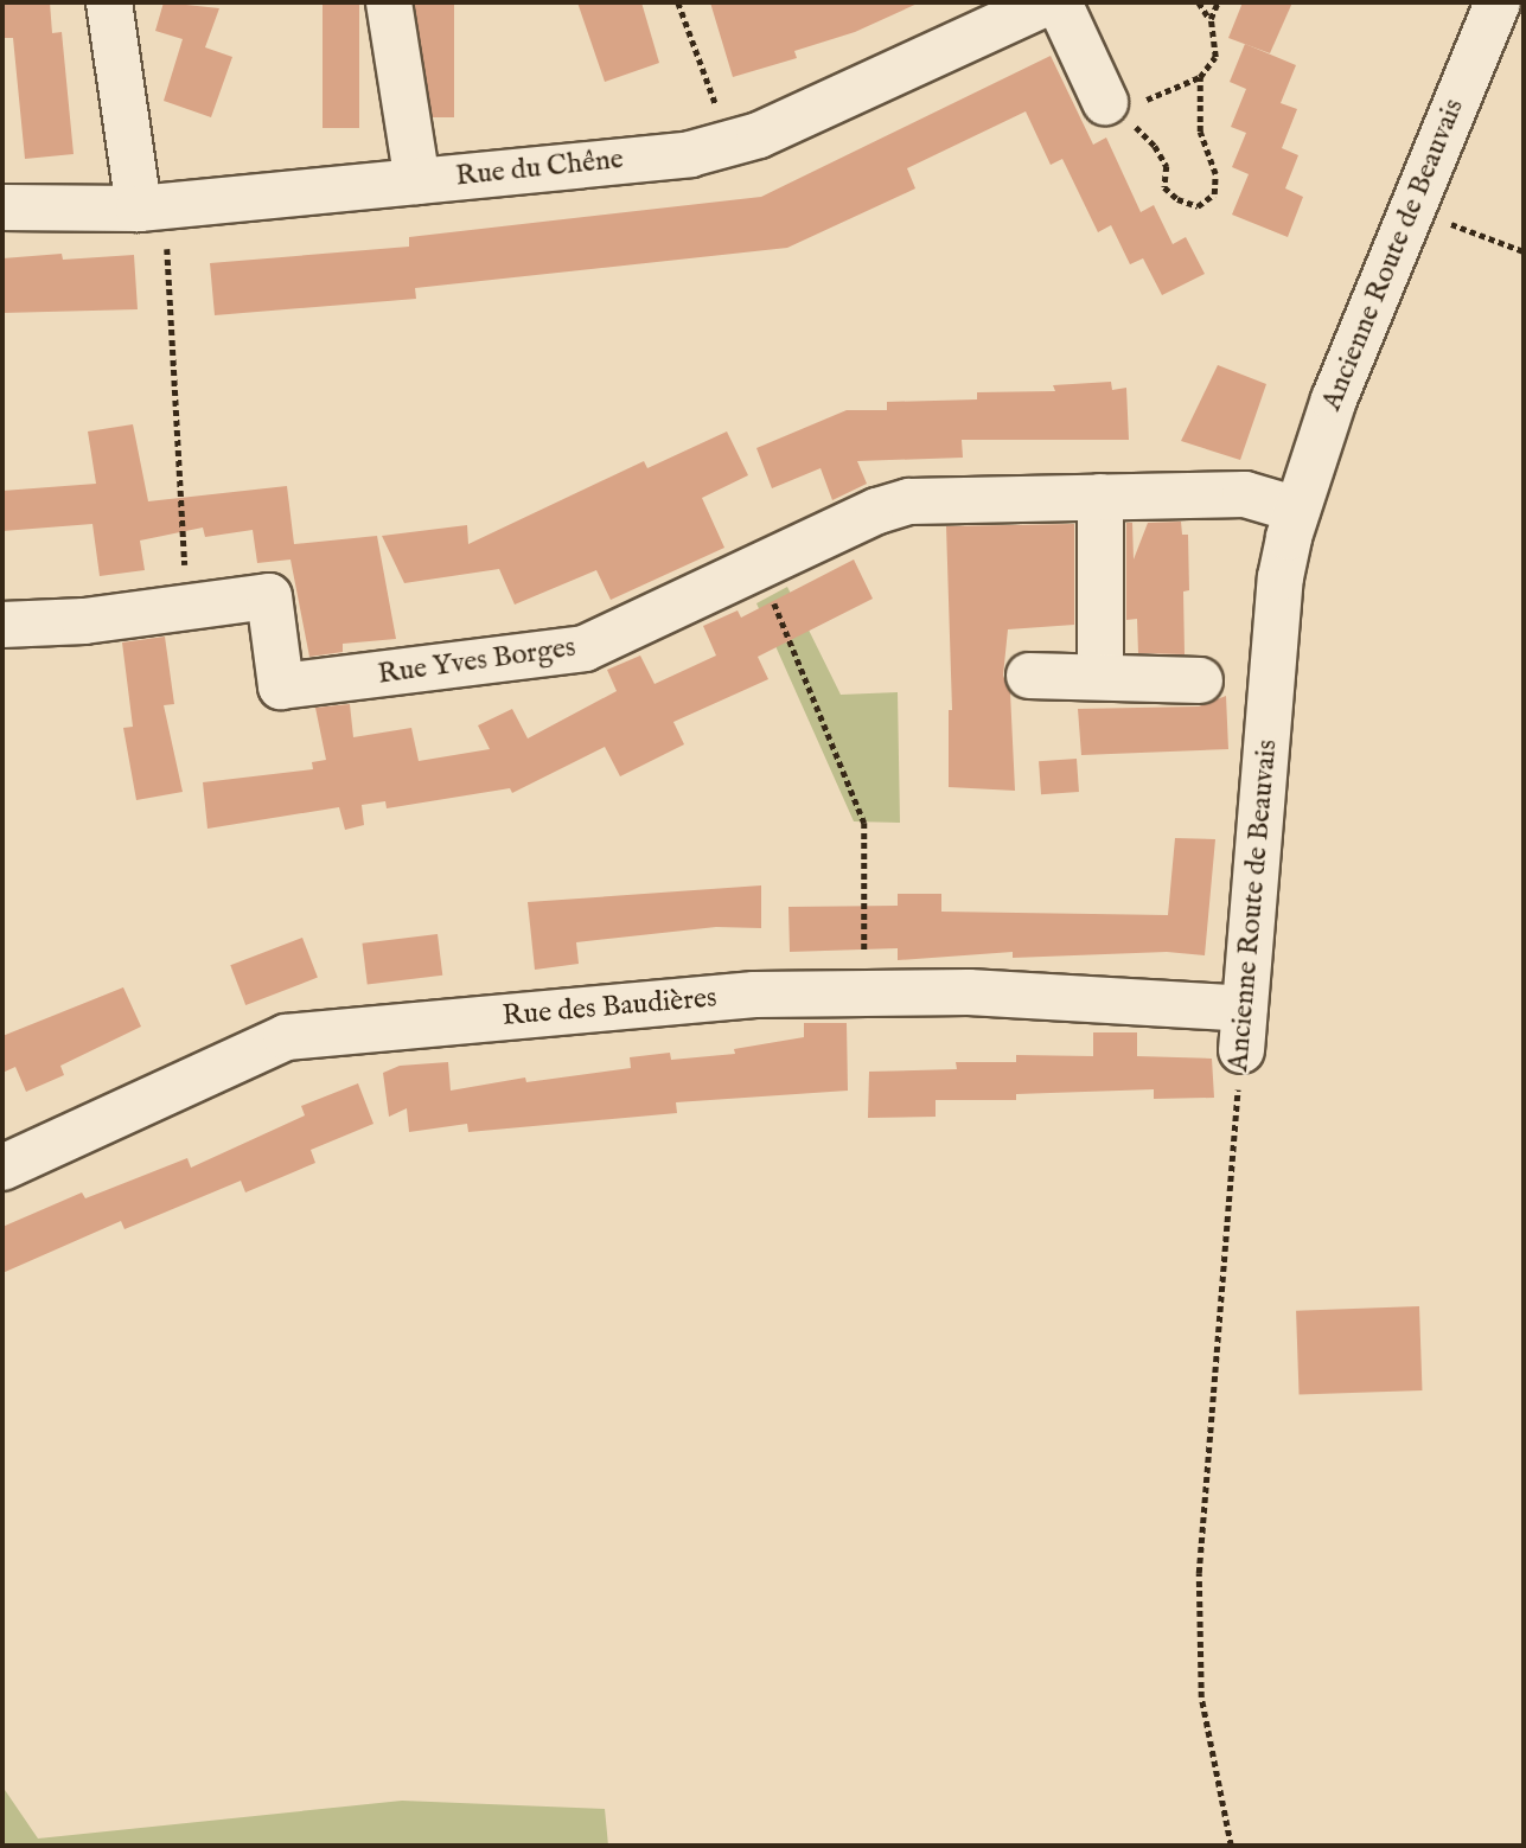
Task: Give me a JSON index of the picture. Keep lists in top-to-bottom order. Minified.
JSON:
{"streets":{"street":["Rue du Chêne","Ancienne Route de Beauvais","Rue Yves Borges","Rue des Baudières"]},"crossings":[["Ancienne Route de Beauvais","Rue Yves Borges"],["Ancienne Route de Beauvais","Rue des Baudières"]]}
